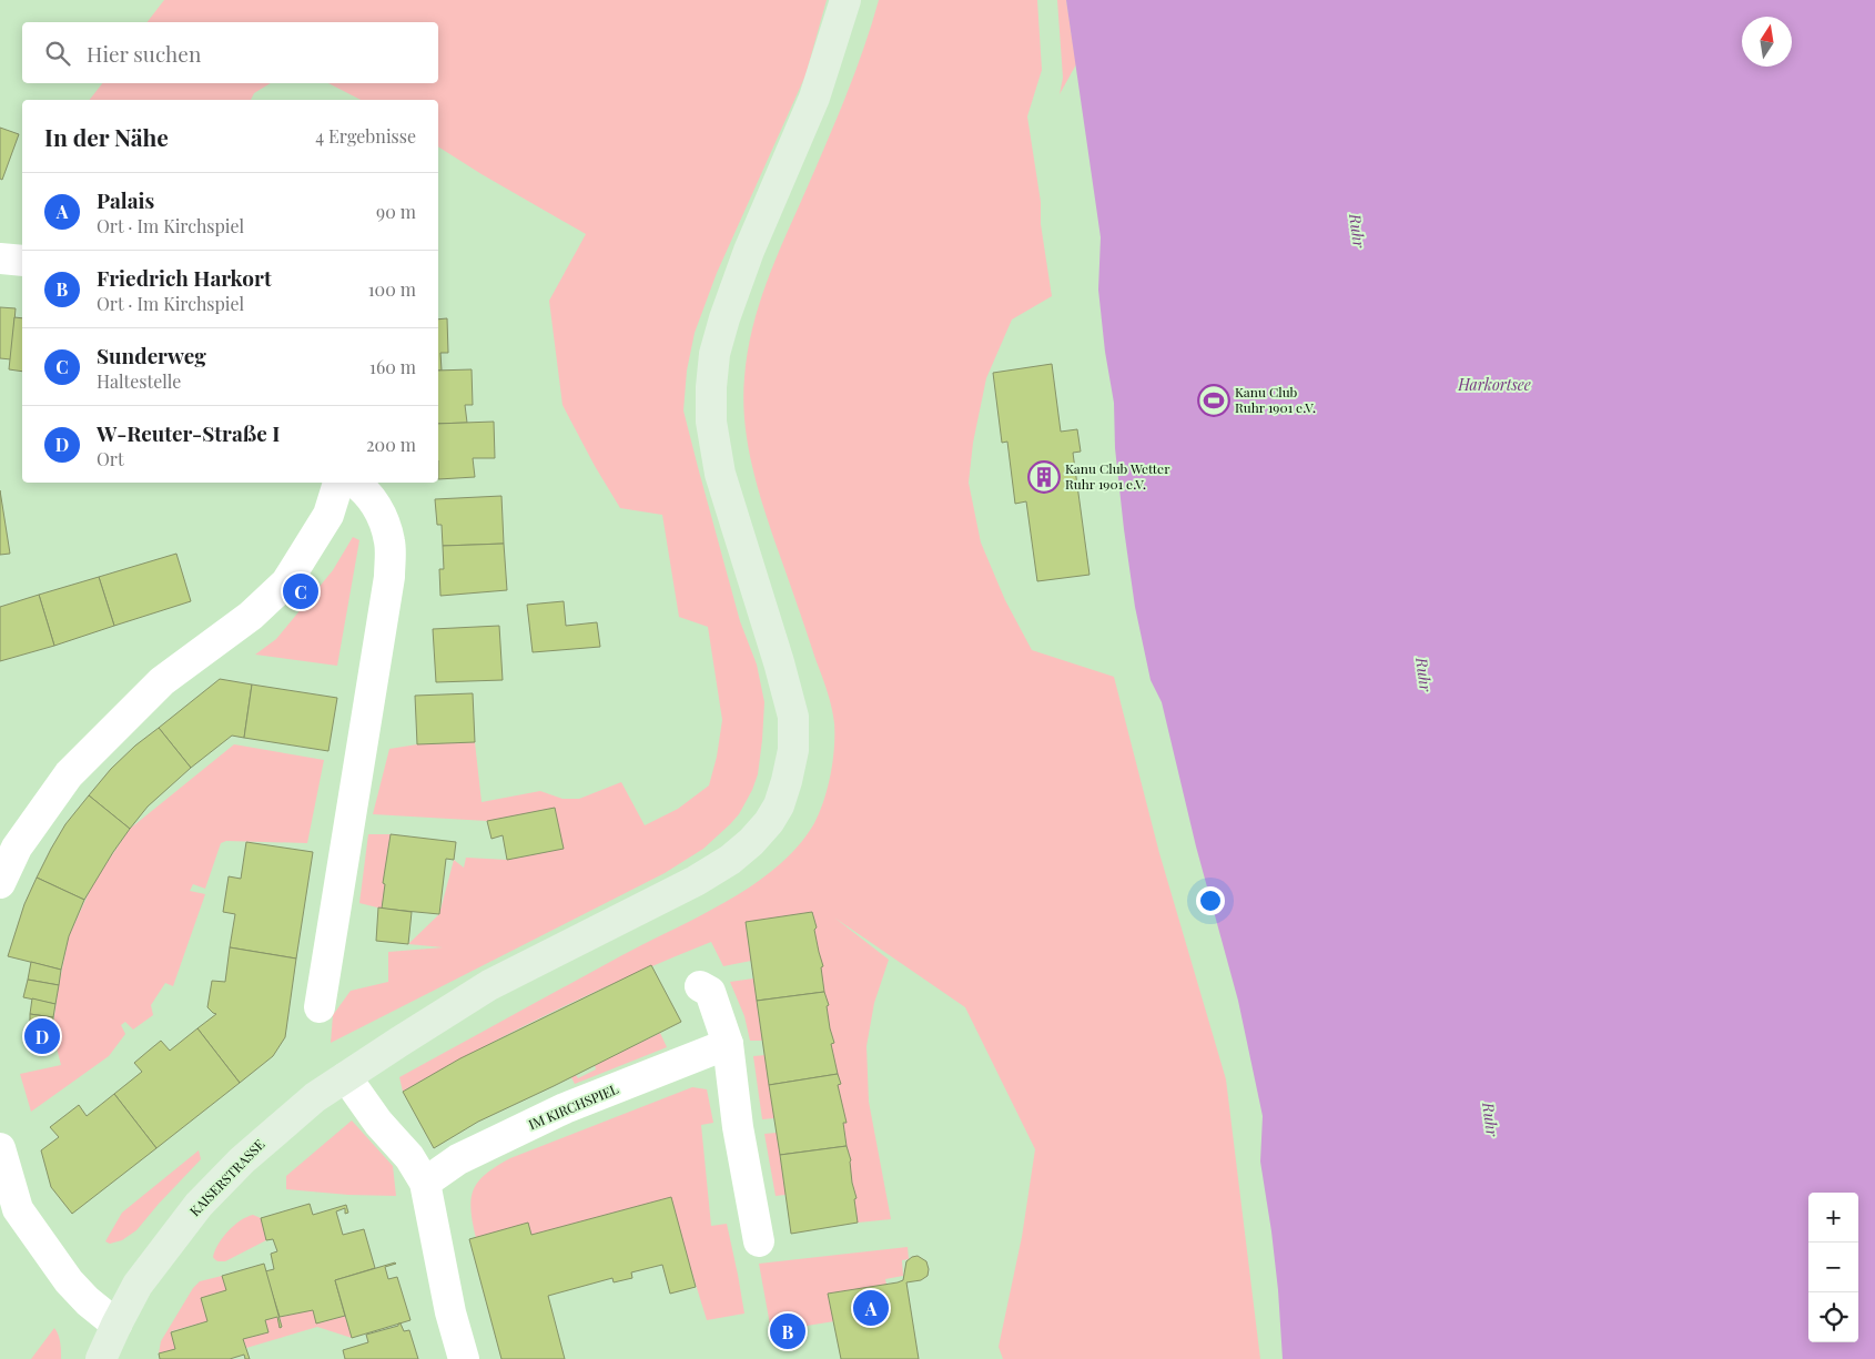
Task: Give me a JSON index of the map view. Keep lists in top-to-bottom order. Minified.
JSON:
{"streets":{"main road":["KAISERSTRASSE"],"street":["IM KIRCHSPIEL"]},"water":["Ruhr","Harkortsee"],"places":{"sports":["Kanu Club Ruhr 1901 e.V."],"building":["Kanu Club Wetter Ruhr 1901 e.V."]},"north":"top","page":{"search":"Hier suchen","heading":["In der Nähe","4 Ergebnisse"],"list":[{"mark":"A","name":"Palais","note":"Ort · Im Kirchspiel","value":"90 m"},{"mark":"B","name":"Friedrich Harkort","note":"Ort · Im Kirchspiel","value":"100 m"},{"mark":"C","name":"Sunderweg","note":"Haltestelle","value":"160 m"},{"mark":"D","name":"W-Reuter-Straße I","note":"Ort","value":"200 m"}],"pins":["C","D","A","B"],"map_buttons":["+","−"]}}
